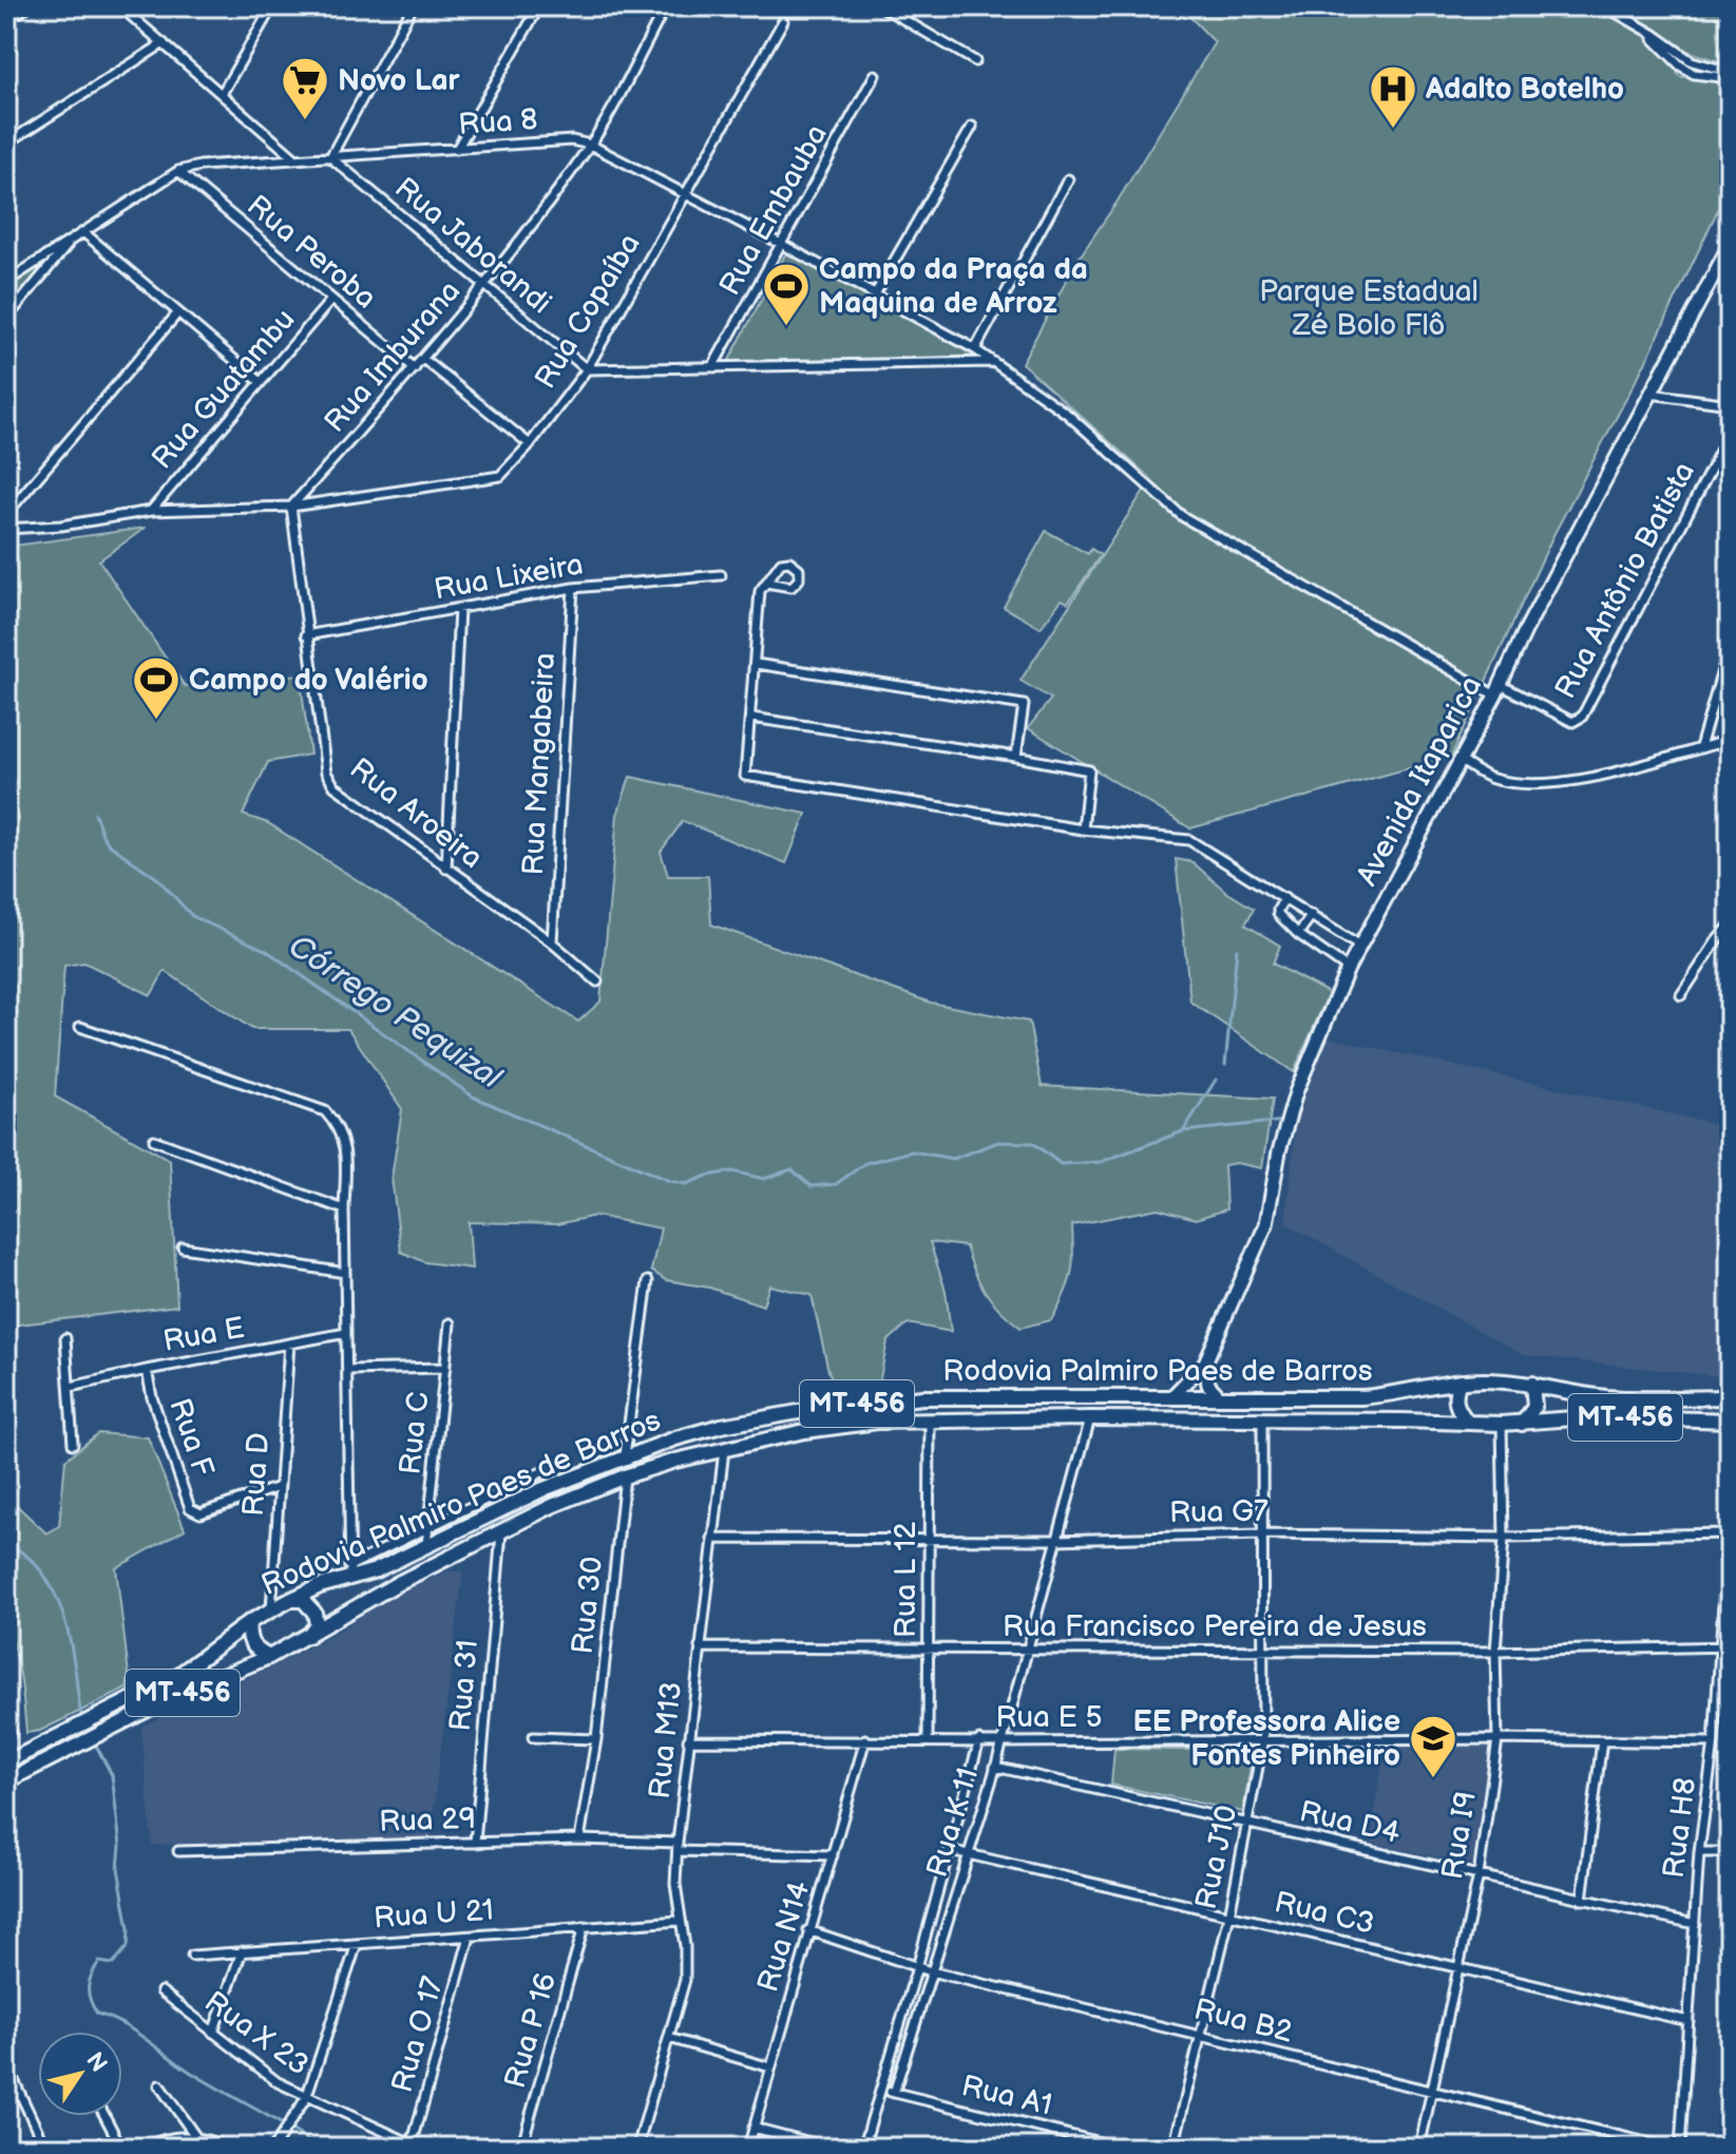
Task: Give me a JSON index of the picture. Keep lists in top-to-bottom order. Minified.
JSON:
{"streets":{"main road":["Rodovia Palmiro Paes de Barros","MT-456"],"street":["Rua 8","Rua Embauba","Rua Jaborandi","Rua Peroba","Rua Copaíba","Rua Imburana","Rua Guatambu","Rua Lixeira","Rua Antônio Batista","Rua Mangabeira","Avenida Itaparica","Rua Aroeira","Rua E","Rua C","Rua F","Rua D","Rua G7","Rua L 12","Rua 30","Rua Francisco Pereira de Jesus","Rua 31","Rua E 5","Rua M13","Rua 29","Rua K 11","Rua D4","Rua H8","Rua I9","Rua J10","Rua C3","Rua U 21","Rua N14","Rua B2","Rua P 16","Rua X 23","Rua O 17","Rua A1"]},"crossings":[["Rua 8","Rua Embauba"],["Rua 8","Rua Jaborandi"],["Rua 8","Rua Peroba"],["Rua 8","Rua Copaíba"],["Rua 8","Rua Imburana"],["Rua 8","Rua Antônio Batista"],["Rua 8","Avenida Itaparica"],["Rua Jaborandi","Rua Copaíba"],["Rua Jaborandi","Rua Imburana"],["Rua Peroba","Rua Imburana"],["Rua Peroba","Rua Guatambu"],["Rua Copaíba","Rua Imburana"],["Rua Copaíba","Rua Guatambu"],["Rua Lixeira","Rua Mangabeira"],["Rua Lixeira","Rua Aroeira"],["Rua Antônio Batista","Avenida Itaparica"],["Rua Mangabeira","Rua Aroeira"],["Avenida Itaparica","Rodovia Palmiro Paes de Barros"],["Rua E","Rua F"],["Rua E","Rua D"],["Rodovia Palmiro Paes de Barros","Rua C"],["Rodovia Palmiro Paes de Barros","Rua D"],["Rodovia Palmiro Paes de Barros","Rua L 12"],["Rodovia Palmiro Paes de Barros","Rua 30"],["Rodovia Palmiro Paes de Barros","Rua 31"],["Rodovia Palmiro Paes de Barros","Rua M13"],["Rodovia Palmiro Paes de Barros","Rua K 11"],["Rodovia Palmiro Paes de Barros","Rua I9"],["Rodovia Palmiro Paes de Barros","Rua J10"],["Rua F","Rua D"],["Rua G7","Rua L 12"],["Rua G7","Rua M13"],["Rua G7","Rua K 11"],["Rua G7","Rua H8"],["Rua G7","Rua I9"],["Rua G7","Rua J10"],["Rua L 12","Rua Francisco Pereira de Jesus"],["Rua L 12","Rua E 5"],["Rua 30","Rua 29"],["Rua Francisco Pereira de Jesus","Rua M13"],["Rua Francisco Pereira de Jesus","Rua K 11"],["Rua Francisco Pereira de Jesus","Rua H8"],["Rua Francisco Pereira de Jesus","Rua I9"],["Rua Francisco Pereira de Jesus","Rua J10"],["Rua 31","Rua 29"],["Rua E 5","Rua M13"],["Rua E 5","Rua K 11"],["Rua E 5","Rua H8"],["Rua E 5","Rua I9"],["Rua E 5","Rua J10"],["Rua E 5","Rua N14"],["Rua M13","Rua 29"],["Rua M13","Rua U 21"],["Rua 29","Rua N14"],["Rua K 11","Rua D4"],["Rua K 11","Rua C3"],["Rua K 11","Rua B2"],["Rua K 11","Rua A1"],["Rua D4","Rua H8"],["Rua D4","Rua I9"],["Rua D4","Rua J10"],["Rua H8","Rua C3"],["Rua I9","Rua C3"],["Rua I9","Rua B2"],["Rua J10","Rua C3"],["Rua J10","Rua B2"],["Rua U 21","Rua P 16"],["Rua U 21","Rua O 17"],["Rua N14","Rua B2"],["Rua X 23","Rua O 17"]],"water":["Córrego Pequizal"],"parks":["Parque Estadual Zé Bolo Flô"],"places":{"supermarket":["Novo Lar"],"hospital":["Adalto Botelho"],"sports":["Campo da Praça da Maquina de Arroz","Campo do Valério"],"school or university":["EE Professora Alice Fontes Pinheiro"]},"north":"top right"}
